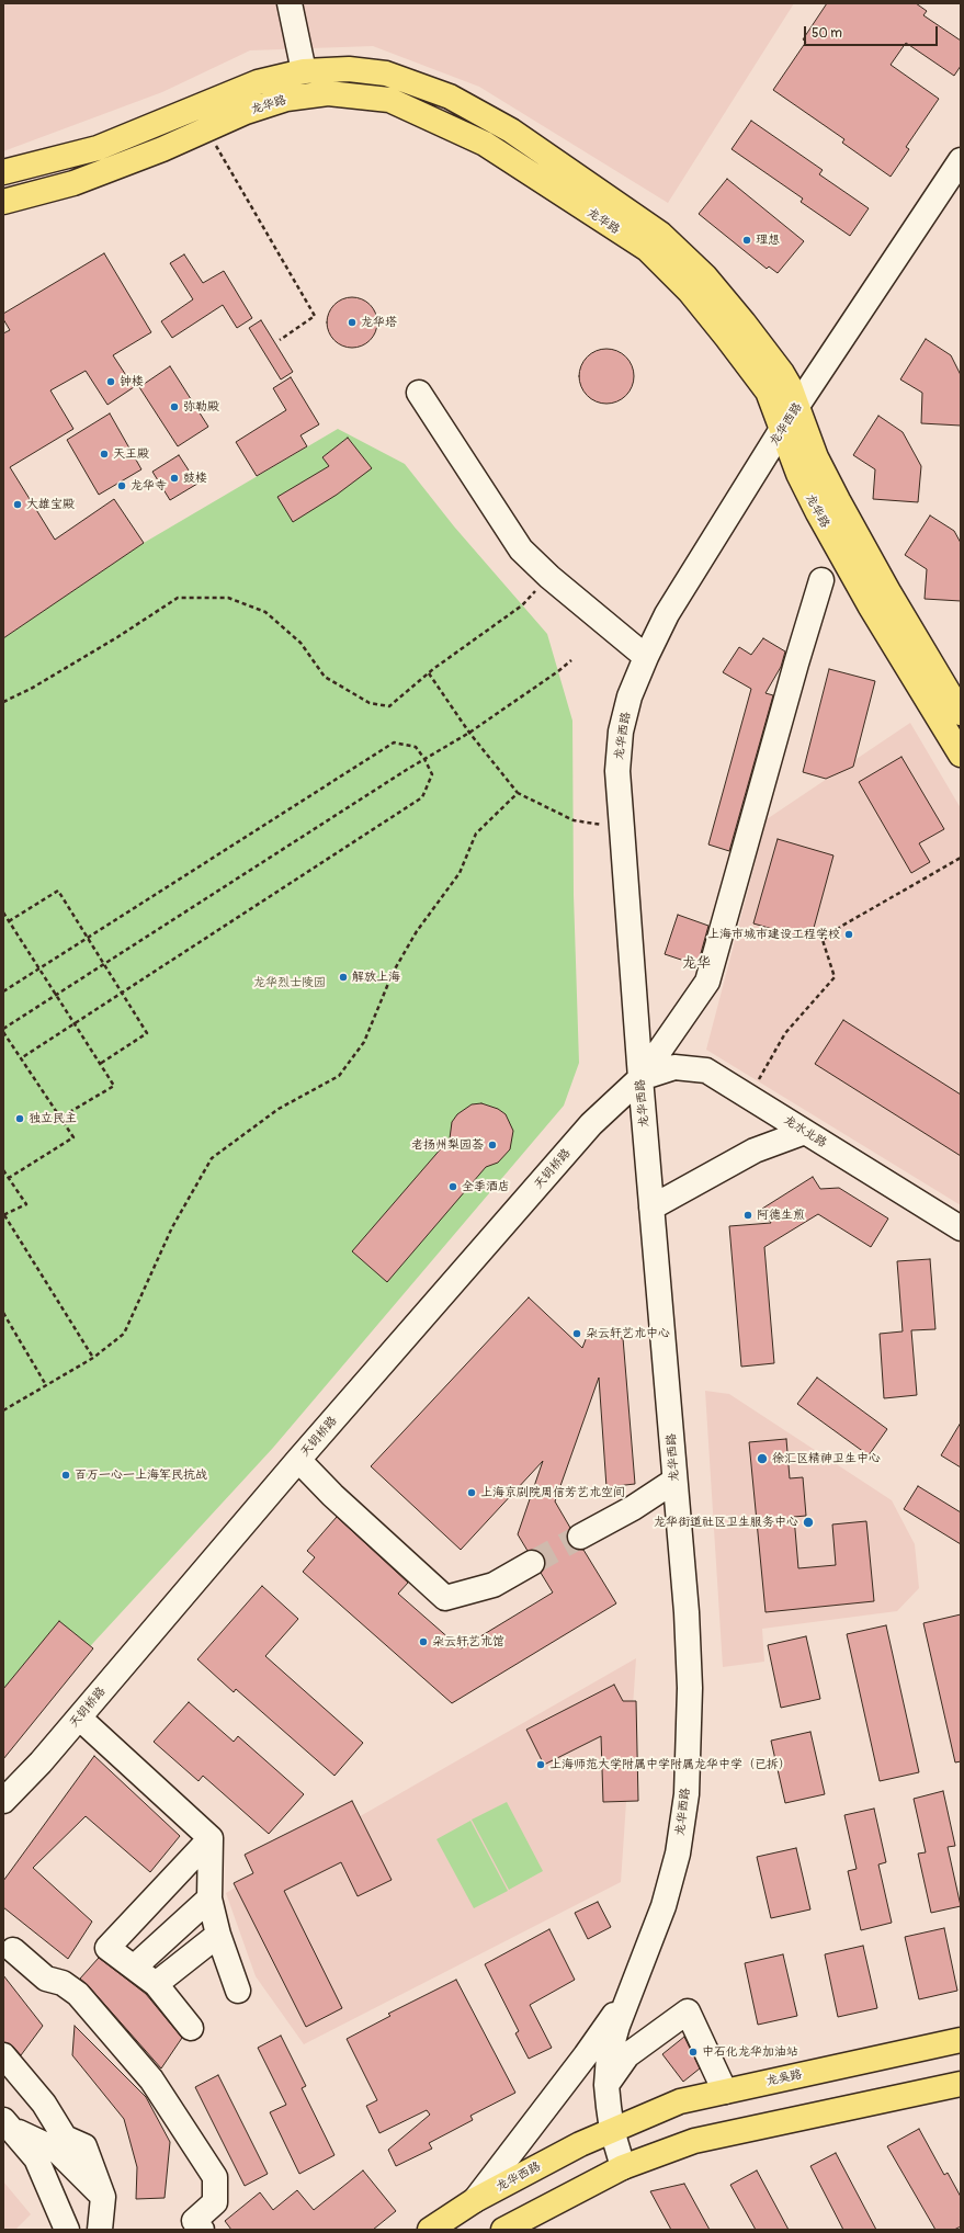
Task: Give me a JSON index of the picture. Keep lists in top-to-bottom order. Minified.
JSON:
{"streets":{"main road":["龙华路","龙华西路","龙吴路"],"street":["龙水北路","天钥桥路"]},"crossings":[["龙华路","龙华西路"],["龙华西路","龙水北路"],["龙华西路","天钥桥路"],["龙华西路","龙吴路"],["龙水北路","天钥桥路"]],"districts":["龙华"],"parks":["龙华烈士陵园"],"places":["理想","龙华塔","钟楼","弥勒殿","天王殿","鼓楼","龙华寺","大雄宝殿","上海市城市建设工程学校","解放上海","独立民主","老扬州梨园荟","全季酒店","阿德生煎","朵云轩艺术中心","徐汇区精神卫生中心","百万一心一上海军民抗战","上海京剧院周信芳艺术空间","龙华街道社区卫生服务中心","朵云轩艺术馆","上海师范大学附属中学附属龙华中学（已拆）","中石化龙华加油站"],"scale_bar":"50 m"}
